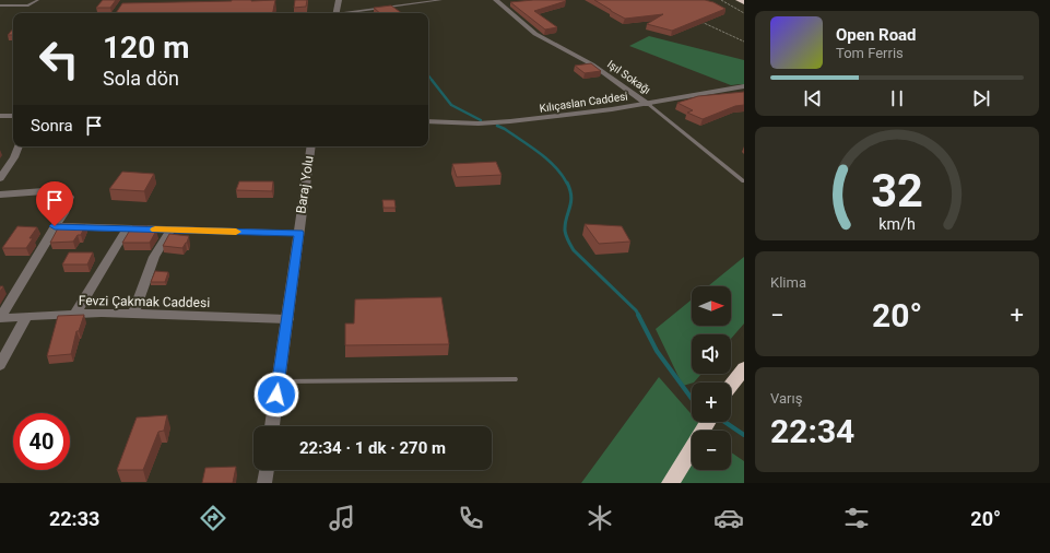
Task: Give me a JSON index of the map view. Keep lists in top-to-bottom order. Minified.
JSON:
{"streets":{"street":["Işıl Sokağı","Kılıçaslan Caddesi","Baraj Yolu","Fevzi Çakmak Caddesi"]},"crossings":[["Işıl Sokağı","Kılıçaslan Caddesi"],["Baraj Yolu","Fevzi Çakmak Caddesi"]],"north":"right","page":{"turn":["120 m","Sola dön"],"song":["Open Road","Tom Ferris"],"then":"Sonra","tile":["Klima",["Varış","22:34"]],"map_buttons":["+","−"],"heat":["−","20°","+"],"limit":"40","trip":"22:34 · 1 dk · 270 m","tabs":["22:33","20°"],"gauge":["32","km/h"]}}
